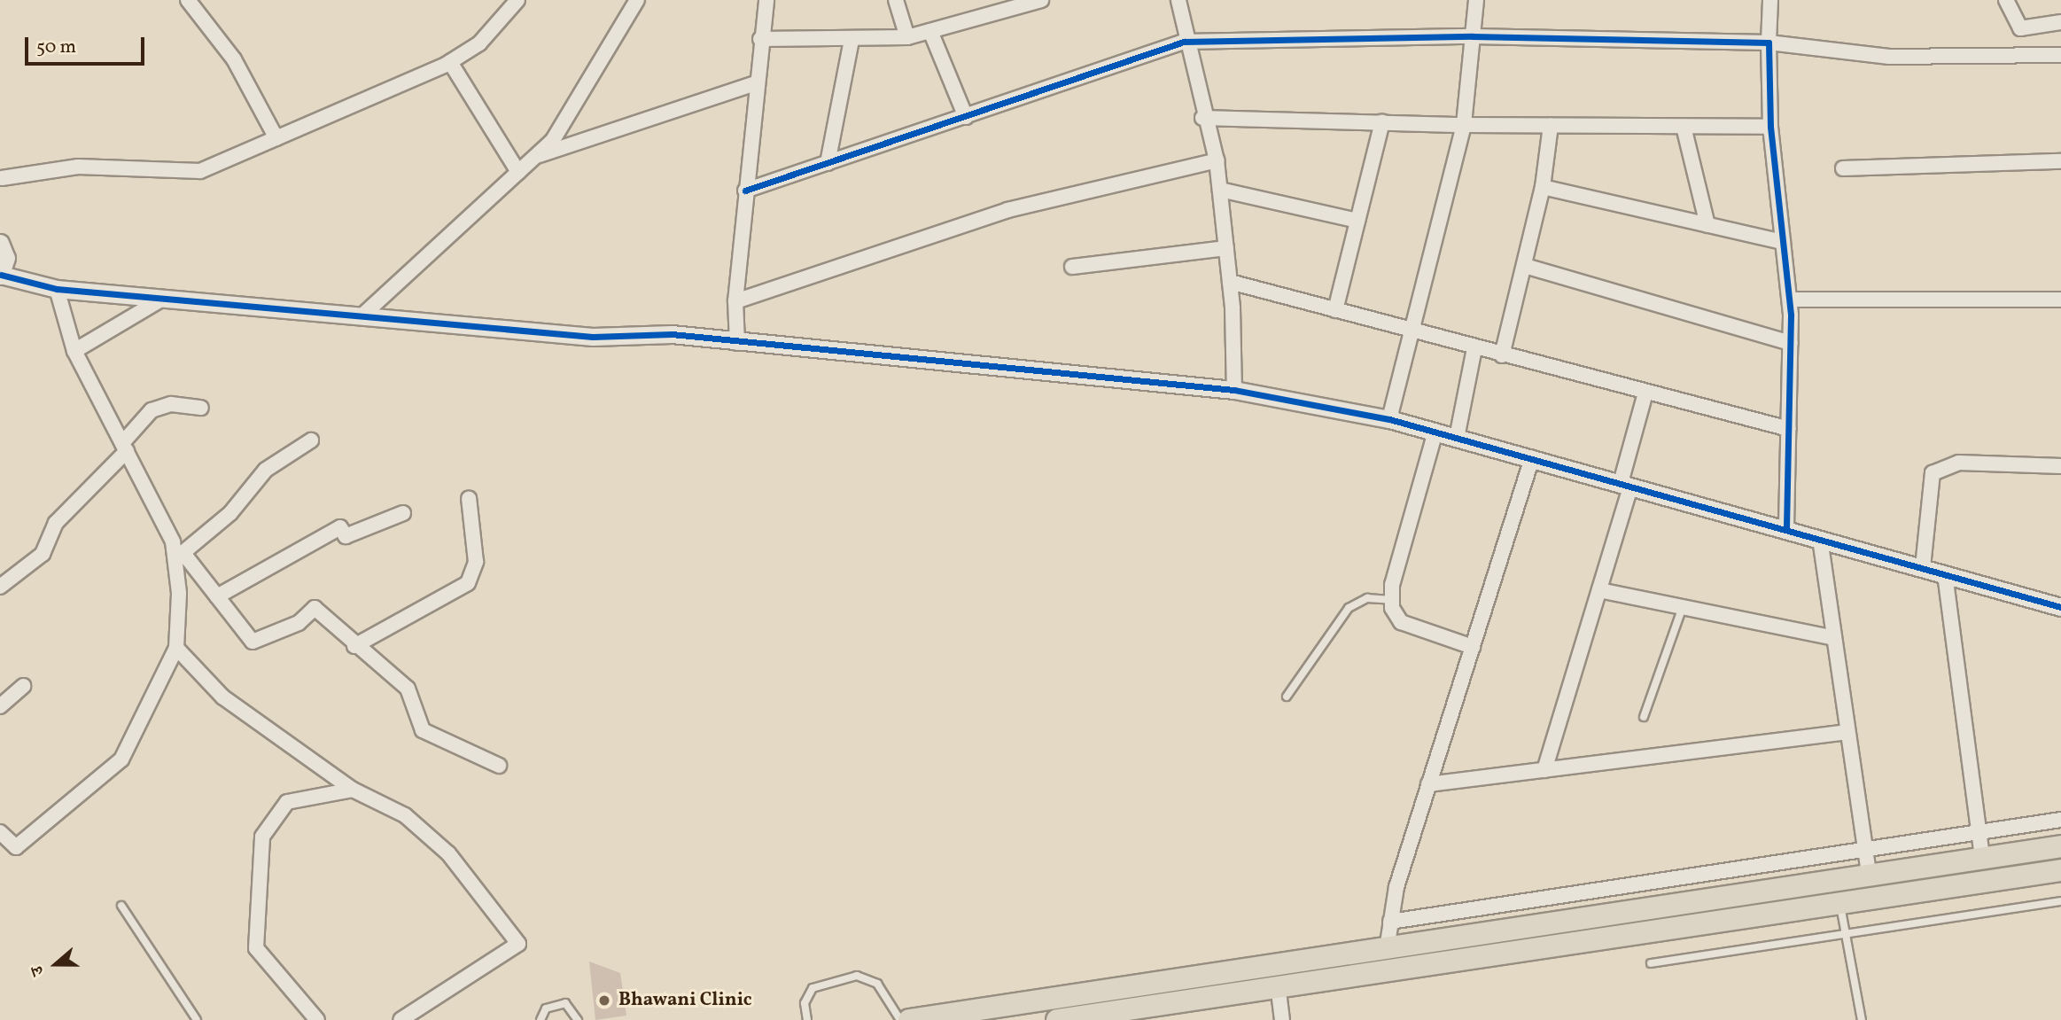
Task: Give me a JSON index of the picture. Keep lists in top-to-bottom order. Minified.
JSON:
{"places":["Bhawani Clinic"],"scale_bar":"50 m","north":"left"}
